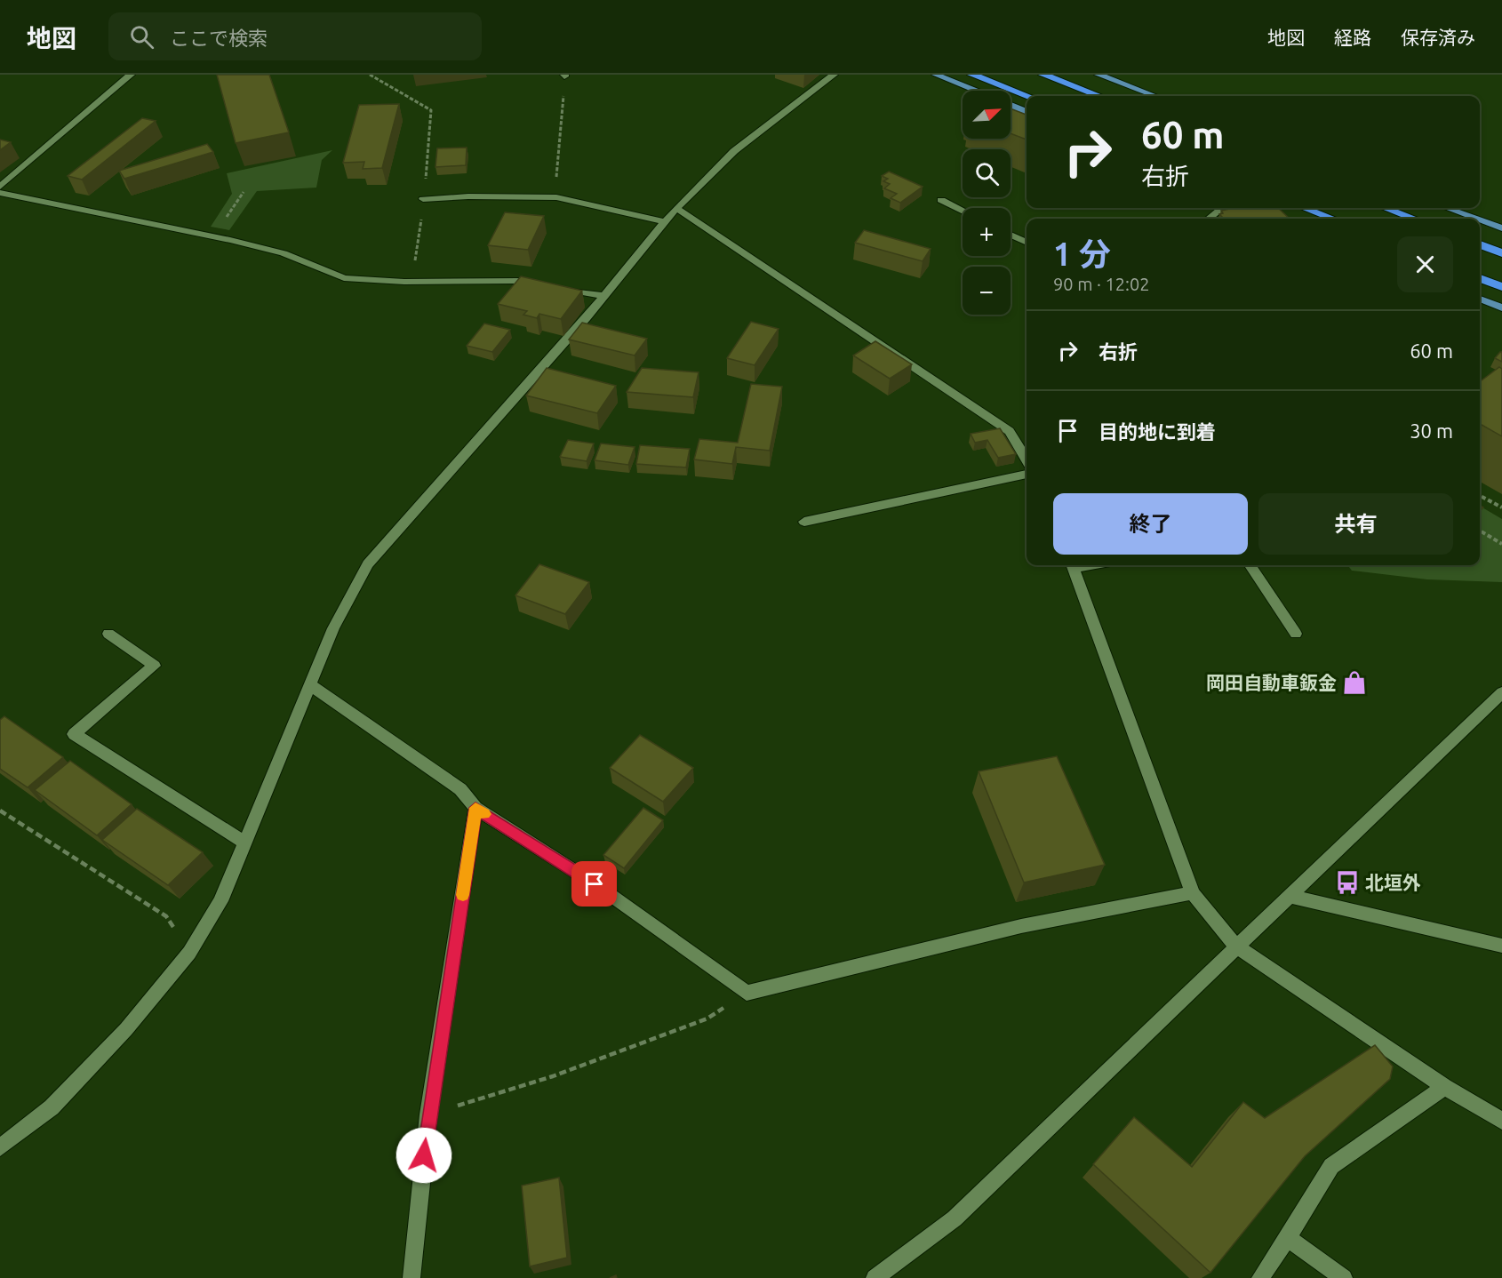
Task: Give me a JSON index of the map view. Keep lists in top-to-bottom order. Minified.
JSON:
{"places":{"shop":["岡田自動車鈑金"],"bus stop":["北垣外"]},"north":"top right","page":{"header":"地図","search":"ここで検索","nav":["地図","経路","保存済み"],"map_buttons":["+","−"],"turn":["60 m","右折"],"heading":["1 分","90 m · 12:02"],"list":[{"name":"右折","value":"60 m"},{"name":"目的地に到着","value":"30 m"}],"buttons":["終了","共有"]}}
